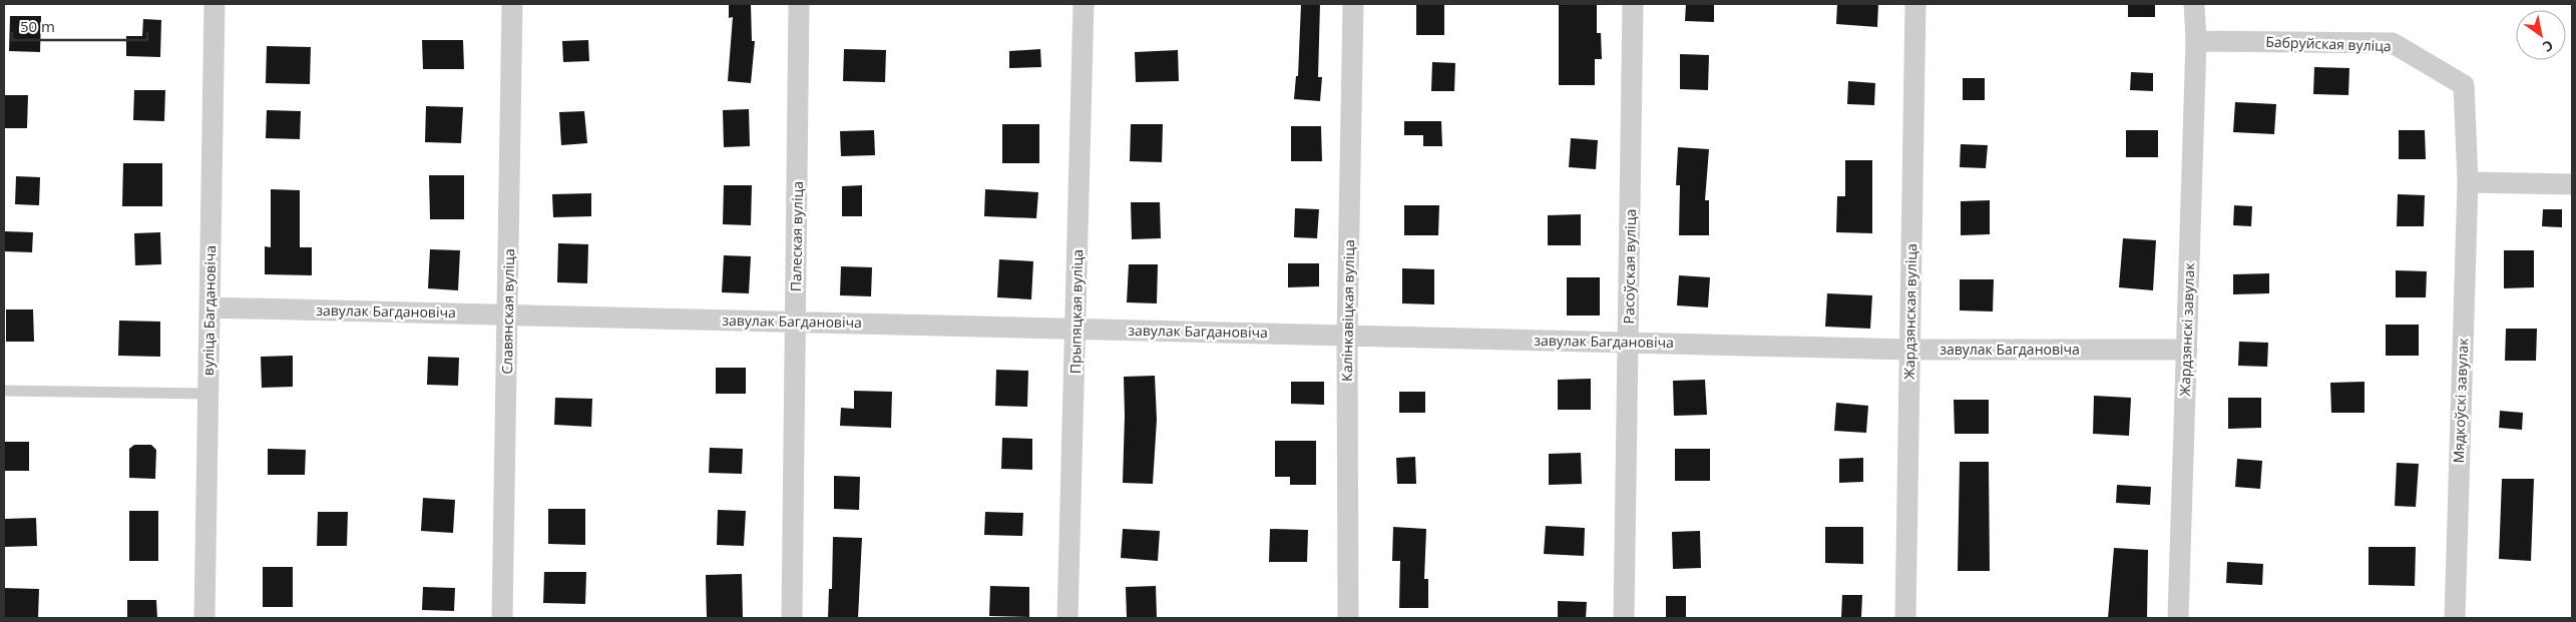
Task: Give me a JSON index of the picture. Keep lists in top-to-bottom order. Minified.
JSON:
{"streets":{"street":["Бабруйская вуліца","Палеская вуліца","Расоўская вуліца","вуліца Багдановіча","Калінкавіцкая вуліца","завулак Багдановіча","Славянская вуліца","Прыпяцкая вуліца","Жардзянская вуліца","Жардзянскі завулак","Мядкоўскі завулак"]},"crossings":[["Бабруйская вуліца","Жардзянскі завулак"],["Бабруйская вуліца","Мядкоўскі завулак"],["Палеская вуліца","завулак Багдановіча"],["Расоўская вуліца","завулак Багдановіча"],["вуліца Багдановіча","завулак Багдановіча"],["Калінкавіцкая вуліца","завулак Багдановіча"],["завулак Багдановіча","Славянская вуліца"],["завулак Багдановіча","Прыпяцкая вуліца"],["завулак Багдановіча","Жардзянская вуліца"],["завулак Багдановіча","Жардзянскі завулак"]],"scale_bar":"50 m","north":"bottom right"}
